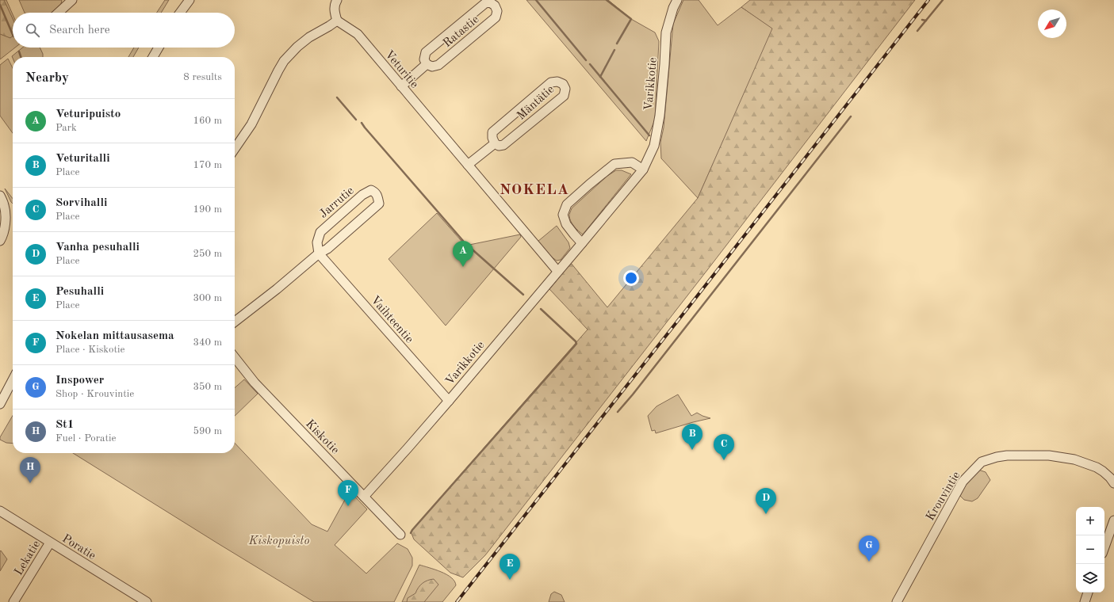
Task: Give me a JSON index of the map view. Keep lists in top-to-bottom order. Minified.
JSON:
{"streets":{"street":["Ratastie","Veturitie","Varikkotie","Mäntätie","Jarrutie","Vaihteentie","Kiskotie","Krouvintie","Poratie","Lekatie"]},"crossings":[["Veturitie","Varikkotie"],["Veturitie","Mäntätie"],["Varikkotie","Vaihteentie"],["Varikkotie","Kiskotie"],["Jarrutie","Vaihteentie"],["Poratie","Lekatie"]],"districts":["NOKELA"],"parks":["Kiskopuisto"],"north":"bottom left","page":{"search":"Search here","heading":["Nearby","8 results"],"list":[{"mark":"A","name":"Veturipuisto","note":"Park","value":"160 m"},{"mark":"B","name":"Veturitalli","note":"Place","value":"170 m"},{"mark":"C","name":"Sorvihalli","note":"Place","value":"190 m"},{"mark":"D","name":"Vanha pesuhalli","note":"Place","value":"250 m"},{"mark":"E","name":"Pesuhalli","note":"Place","value":"300 m"},{"mark":"F","name":"Nokelan mittausasema","note":"Place · Kiskotie","value":"340 m"},{"mark":"G","name":"Inspower","note":"Shop · Krouvintie","value":"350 m"},{"mark":"H","name":"St1","note":"Fuel · Poratie","value":"590 m"}],"pins":["A","B","C","H","F","D","G","E"],"map_buttons":["+","−"]}}
